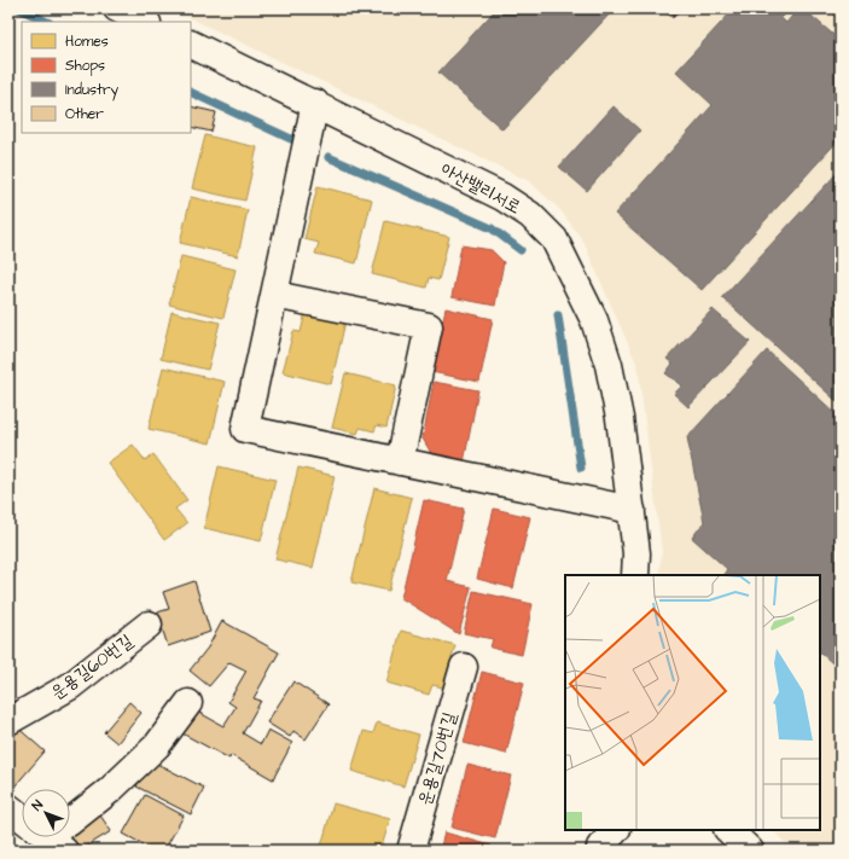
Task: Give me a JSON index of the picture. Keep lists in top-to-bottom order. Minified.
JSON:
{"streets":{"street":["아산밸리서로","운용길60번길","운용길70번길"]},"legend":["Homes","Shops","Industry","Other"],"north":"top left"}
